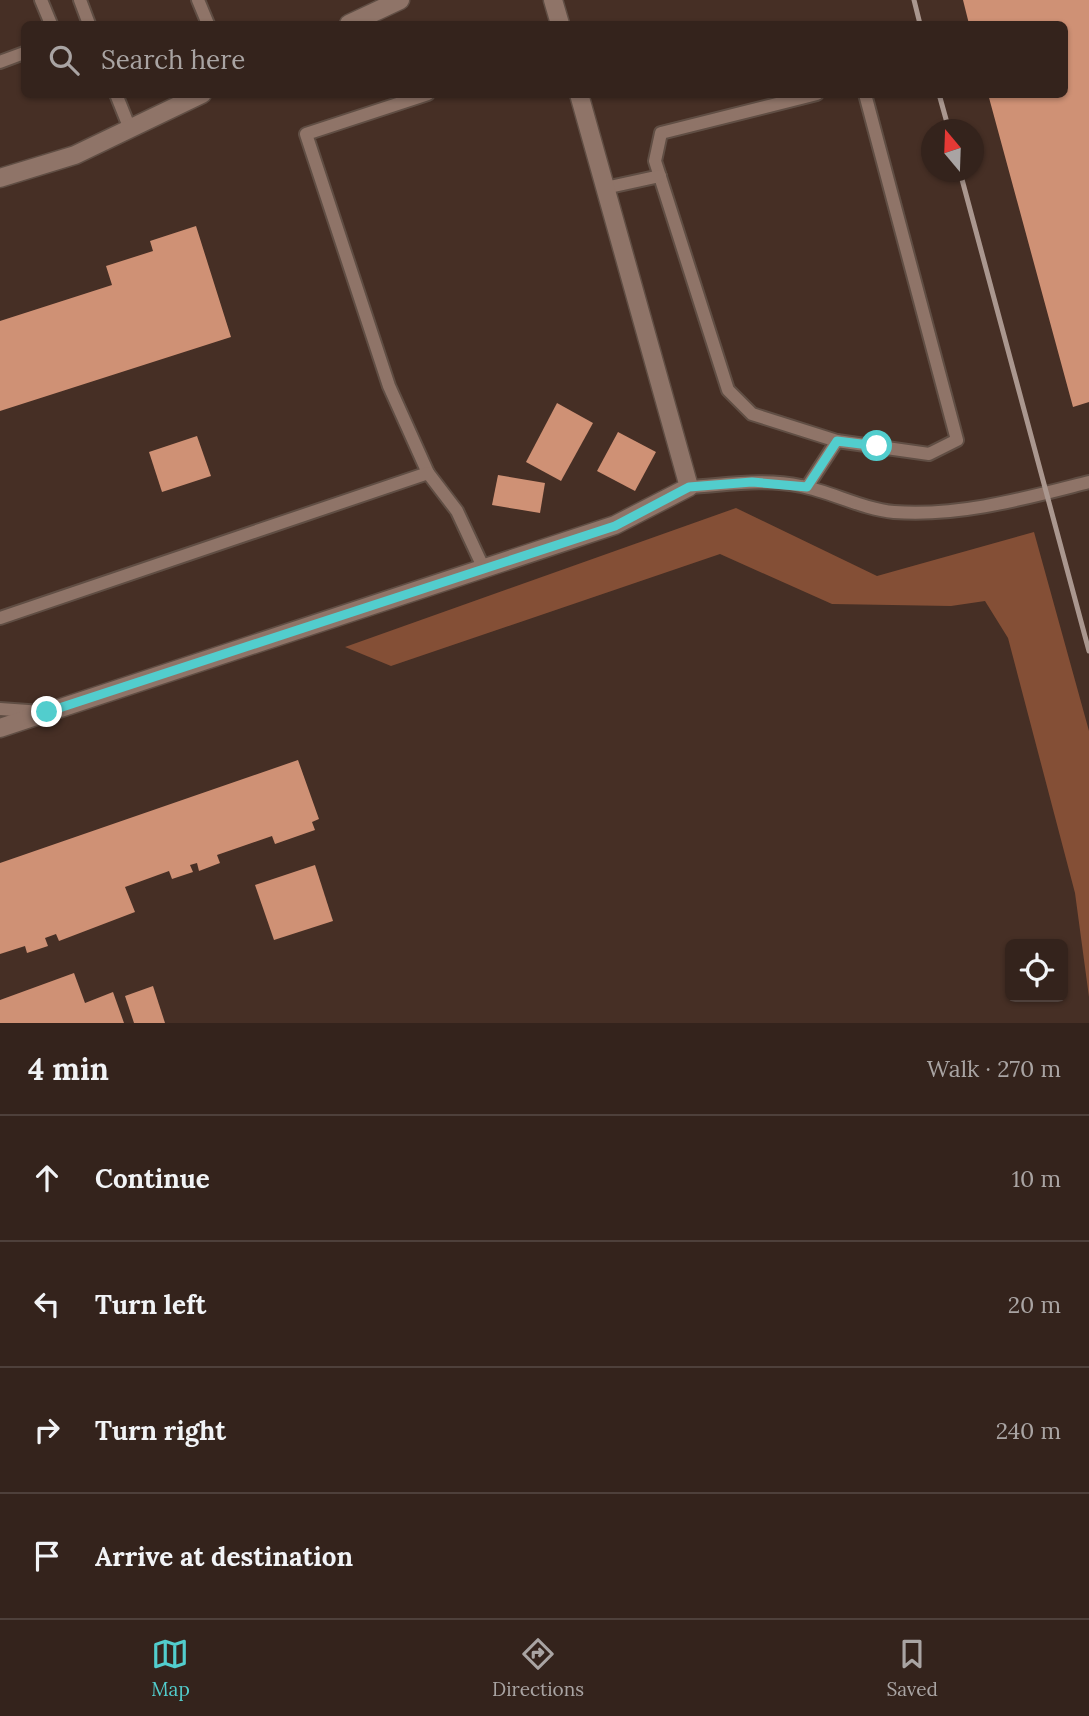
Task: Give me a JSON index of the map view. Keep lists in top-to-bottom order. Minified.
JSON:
{"north":"top","page":{"search":"Search here","heading":["4 min","Walk · 270 m"],"list":[["Continue","10 m"],["Turn left","20 m"],["Turn right","240 m"],"Arrive at destination"],"nav":["Map","Directions","Saved"]}}
